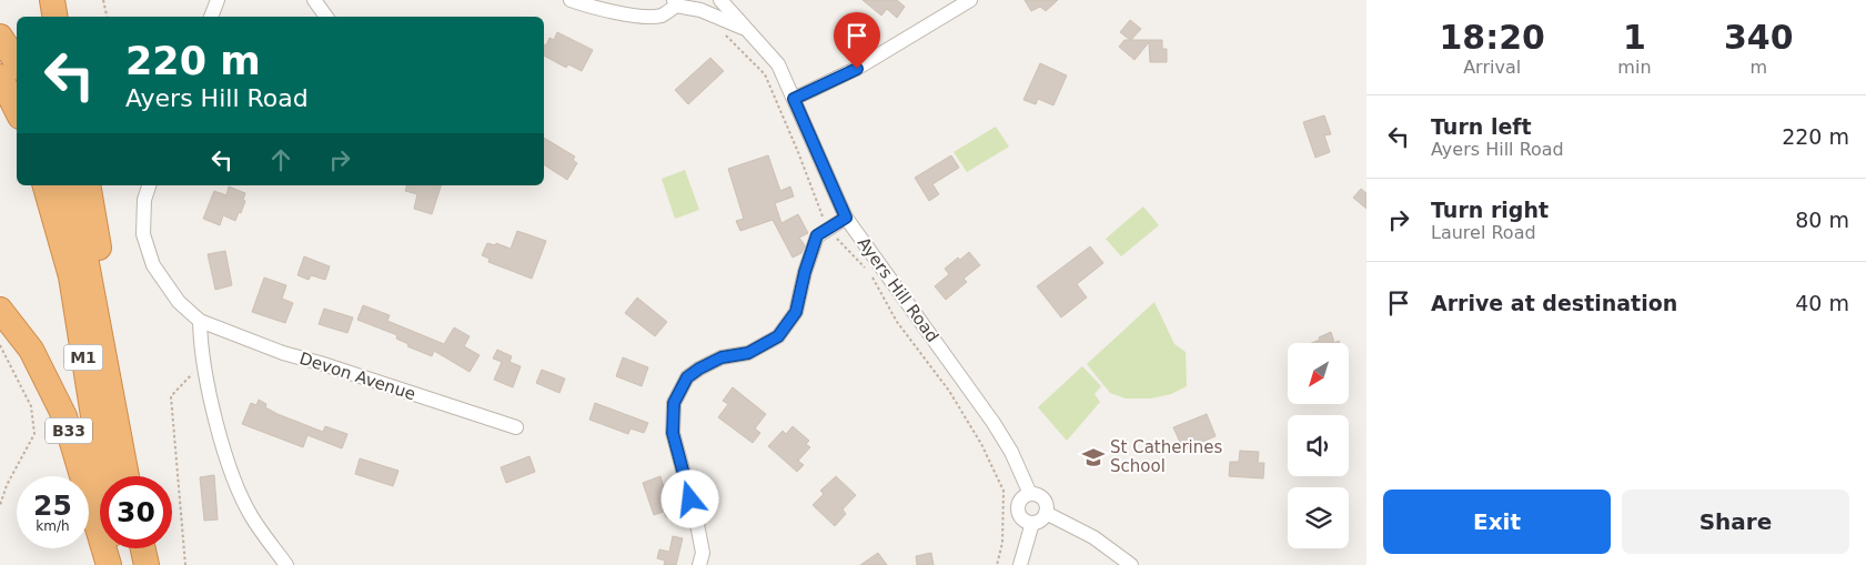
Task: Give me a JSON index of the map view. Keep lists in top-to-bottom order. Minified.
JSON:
{"streets":{"highway":["M1","B33"],"street":["Ayers Hill Road","Devon Avenue"]},"places":{"school or university":["St Catherines School"]},"north":"bottom left","page":{"eta":["18:20","Arrival","1","min","340","m"],"turn":["220 m","Ayers Hill Road"],"list":[{"name":"Turn left","note":"Ayers Hill Road","value":"220 m"},{"name":"Turn right","note":"Laurel Road","value":"80 m"},{"name":"Arrive at destination","value":"40 m"}],"speed":"25 km/h","limit":"30","buttons":["Exit","Share"]}}
